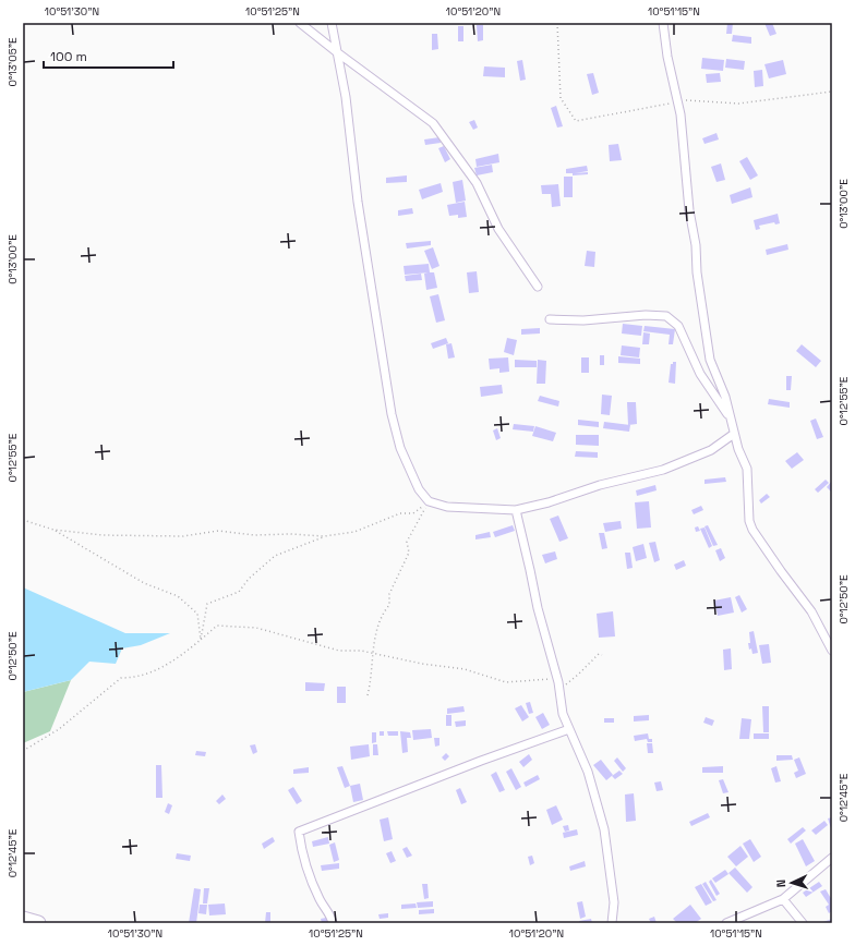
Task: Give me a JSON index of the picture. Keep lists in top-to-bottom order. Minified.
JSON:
{"scale_bar":"100 m","north":"left","coordinates":["10°51'30\"N","10°51'25\"N","10°51'20\"N","10°51'15\"N","0°13'05\"E","0°13'00\"E","0°12'55\"E","0°12'50\"E","0°12'45\"E"]}
